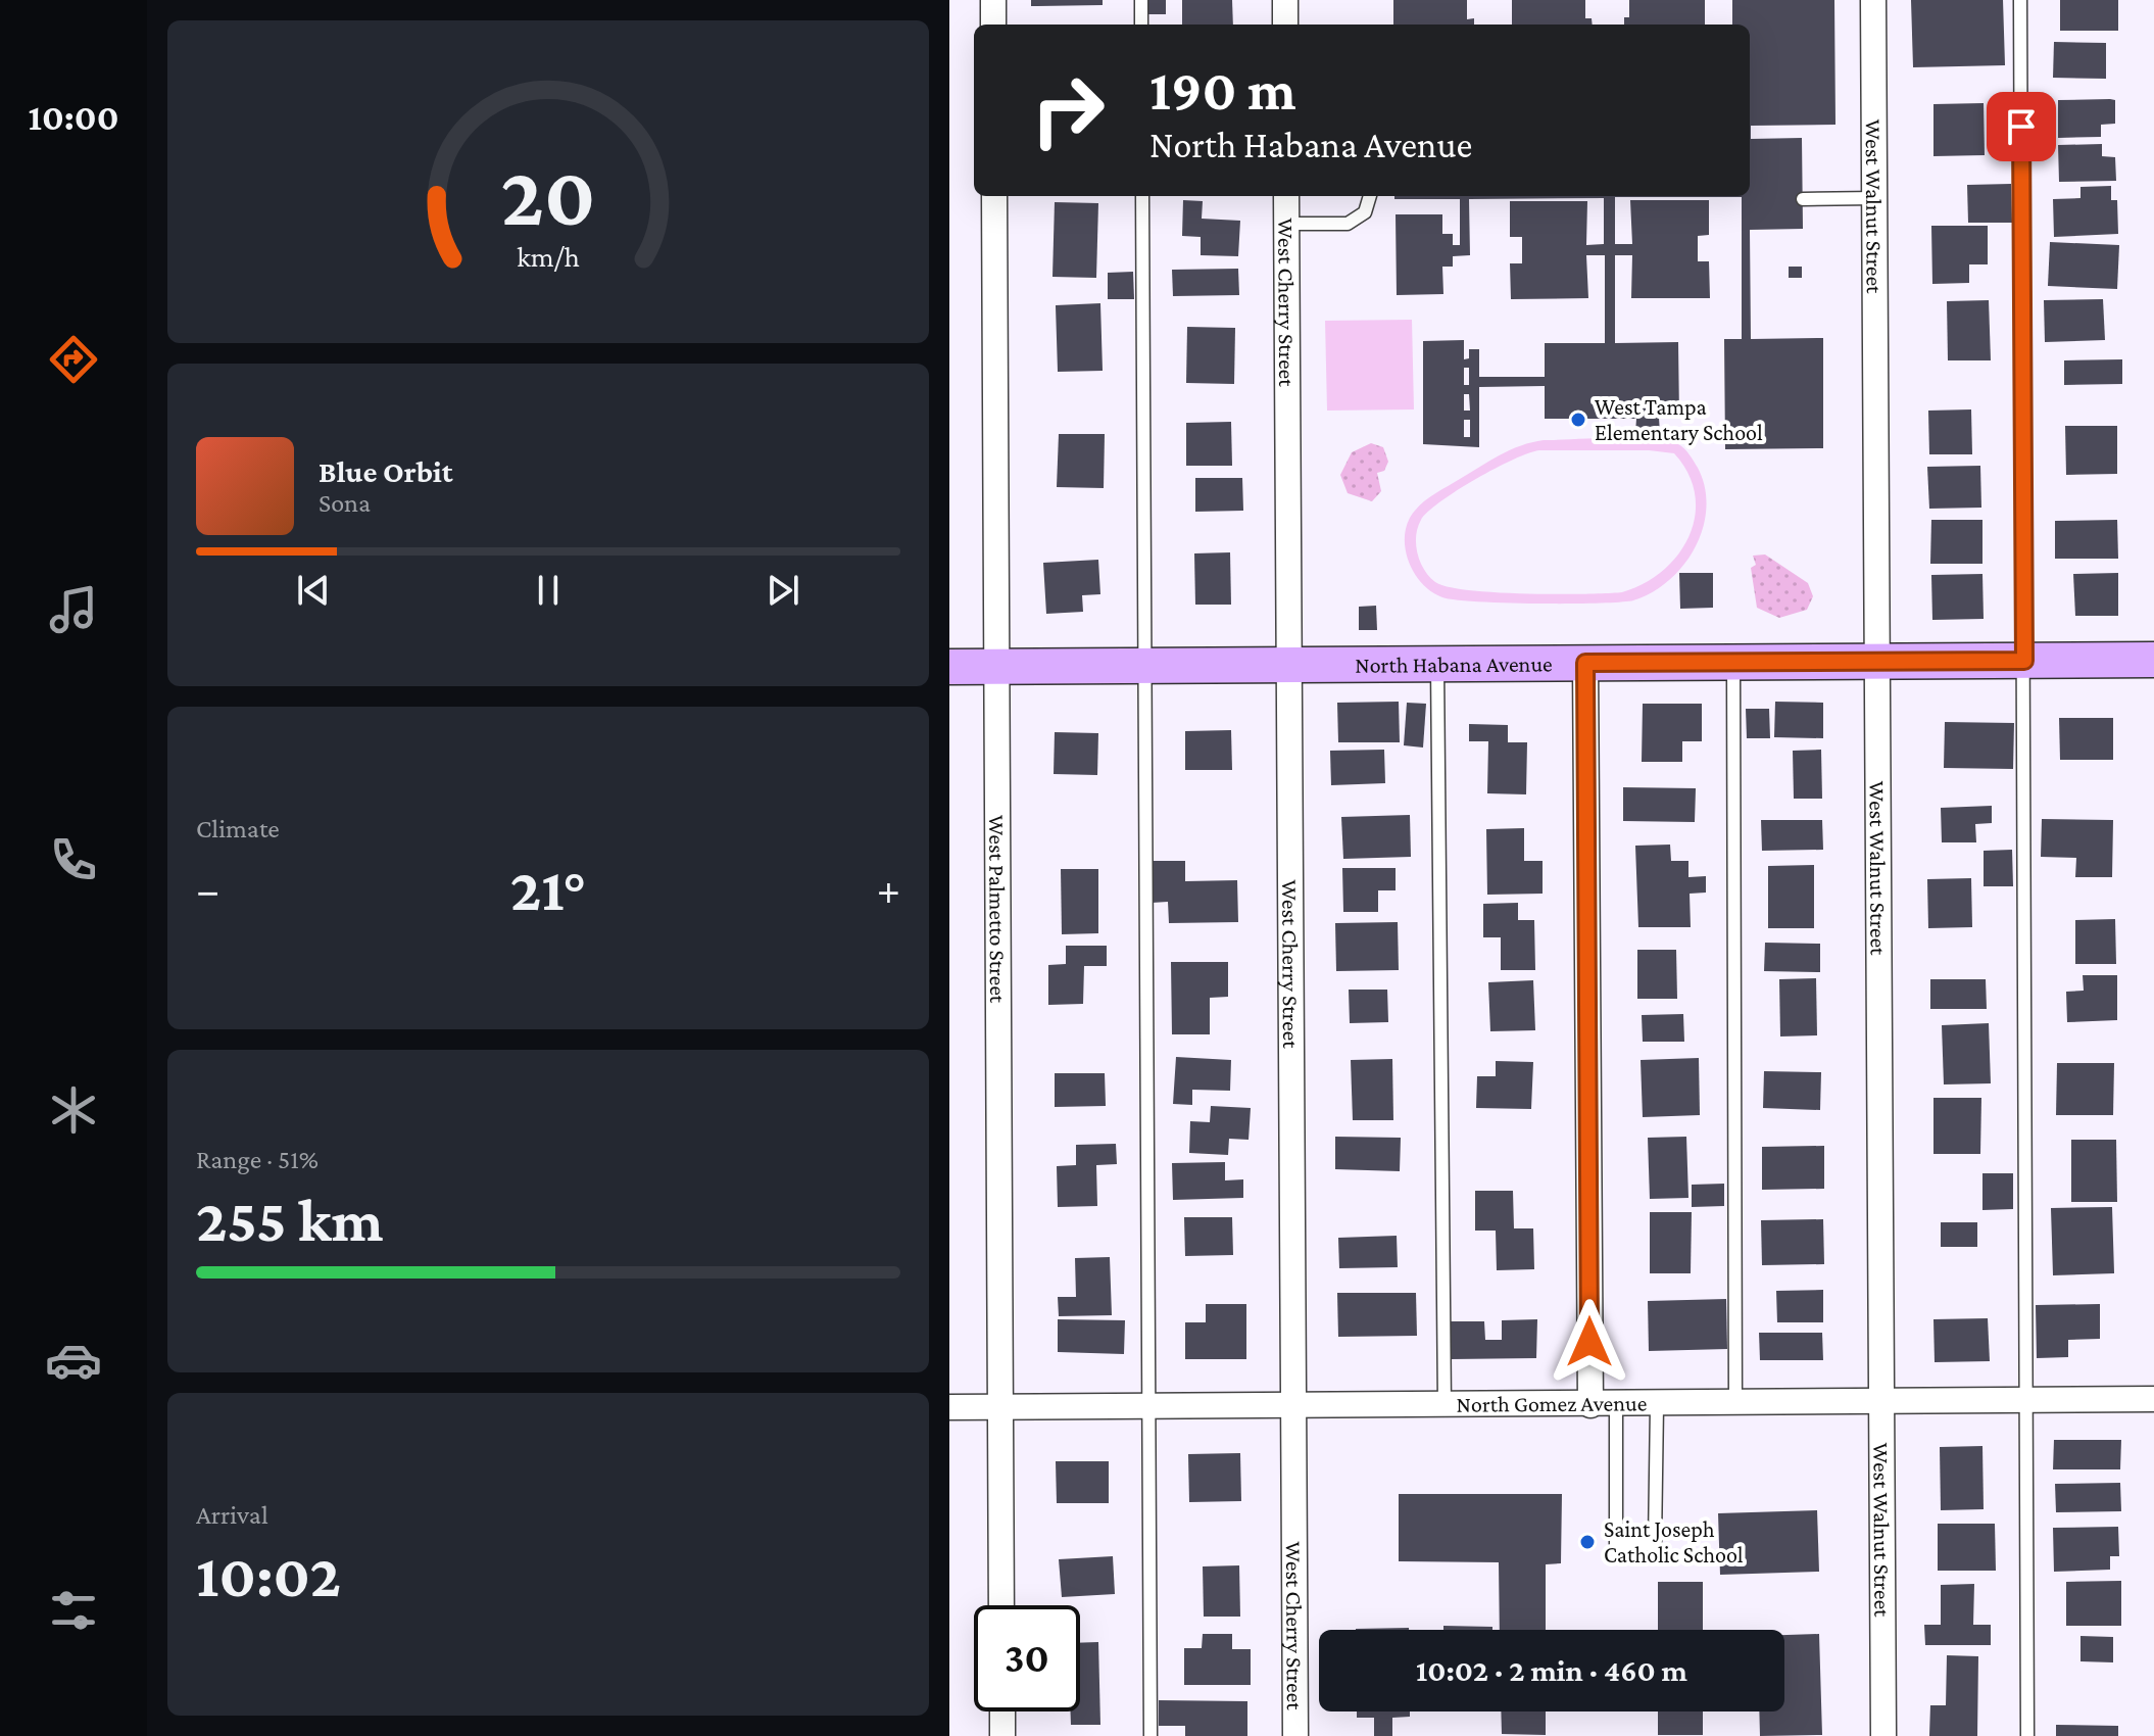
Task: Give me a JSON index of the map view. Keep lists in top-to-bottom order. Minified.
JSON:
{"streets":{"street":["West Walnut Street","West Cherry Street","North Habana Avenue","West Palmetto Street","North Gomez Avenue"]},"crossings":[["West Walnut Street","North Habana Avenue"],["West Walnut Street","North Gomez Avenue"],["West Cherry Street","North Habana Avenue"],["West Cherry Street","North Gomez Avenue"],["North Habana Avenue","West Palmetto Street"],["West Palmetto Street","North Gomez Avenue"]],"places":["West Tampa Elementary School","Saint Joseph Catholic School"],"page":{"tabs":"10:00","turn":["190 m","North Habana Avenue"],"song":["Blue Orbit","Sona"],"tile":["Climate",["Range · 51%","255 km"],["Arrival","10:02"]],"heat":["−","21°","+"],"limit":"30","trip":"10:02 · 2 min · 460 m","gauge":["20","km/h"]}}
